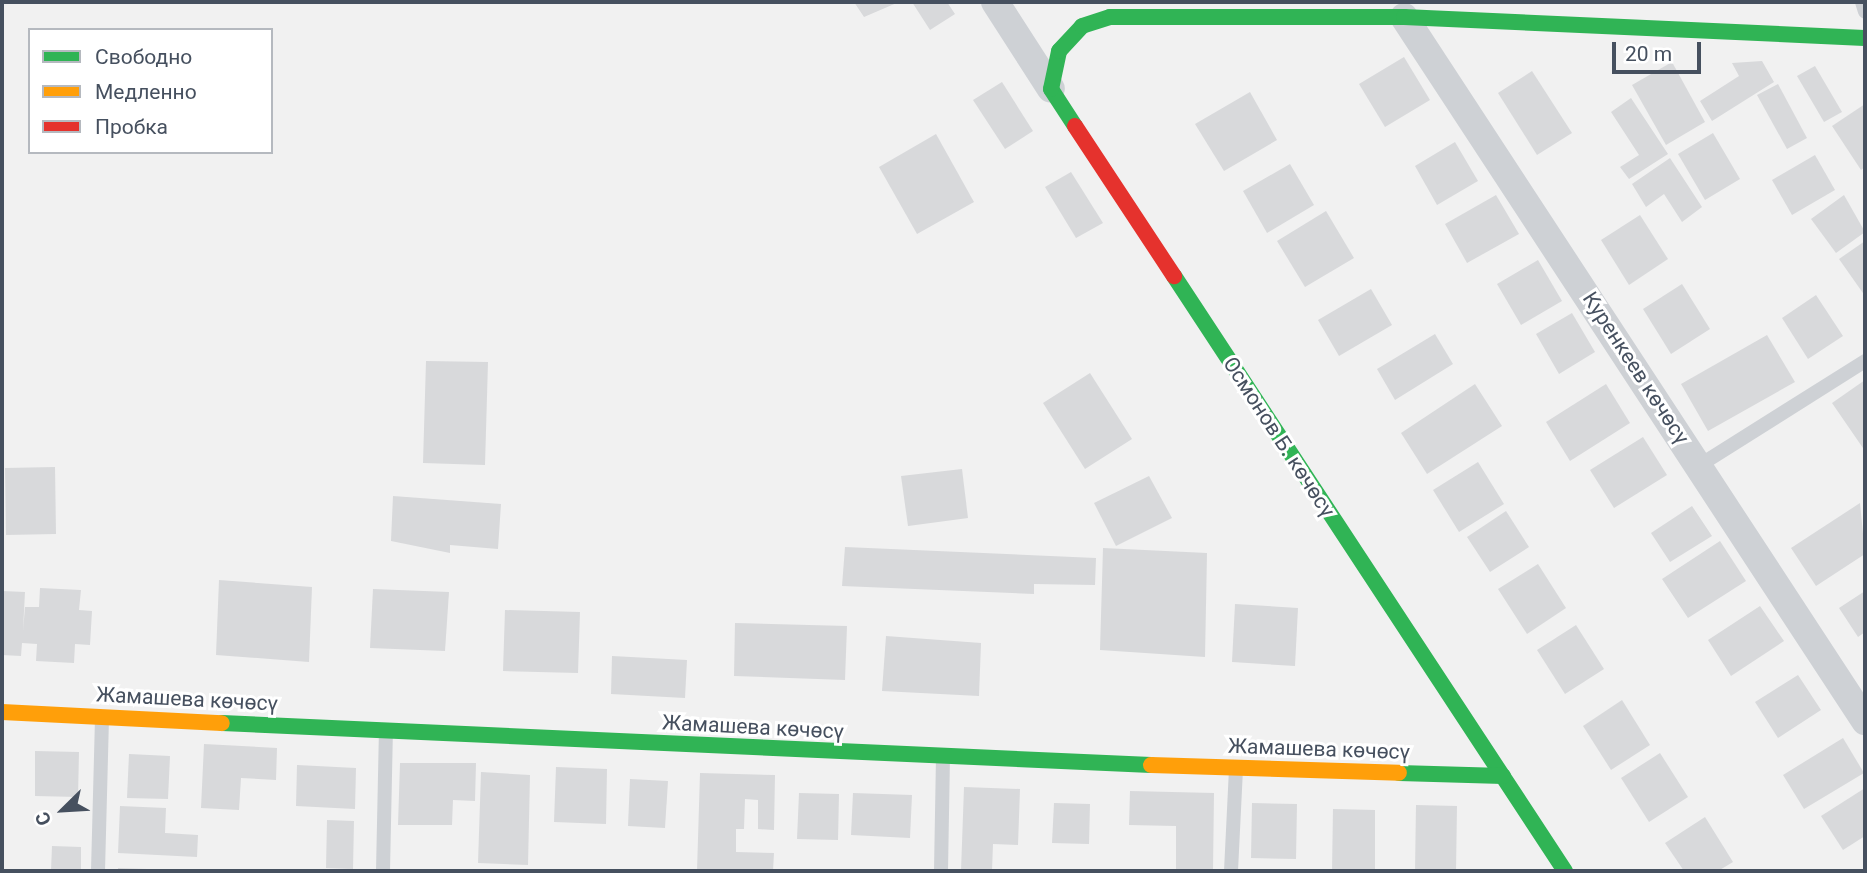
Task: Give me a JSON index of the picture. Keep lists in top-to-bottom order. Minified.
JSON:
{"streets":{"main road":["Осмонов Б. көчөсү","Жамашева көчөсү"],"street":["Куренкеев көчөсү"]},"crossings":[["Осмонов Б. көчөсү","Жамашева көчөсү"]],"legend":["Свободно","Медленно","Пробка"],"scale_bar":"20 m","north":"bottom left"}
